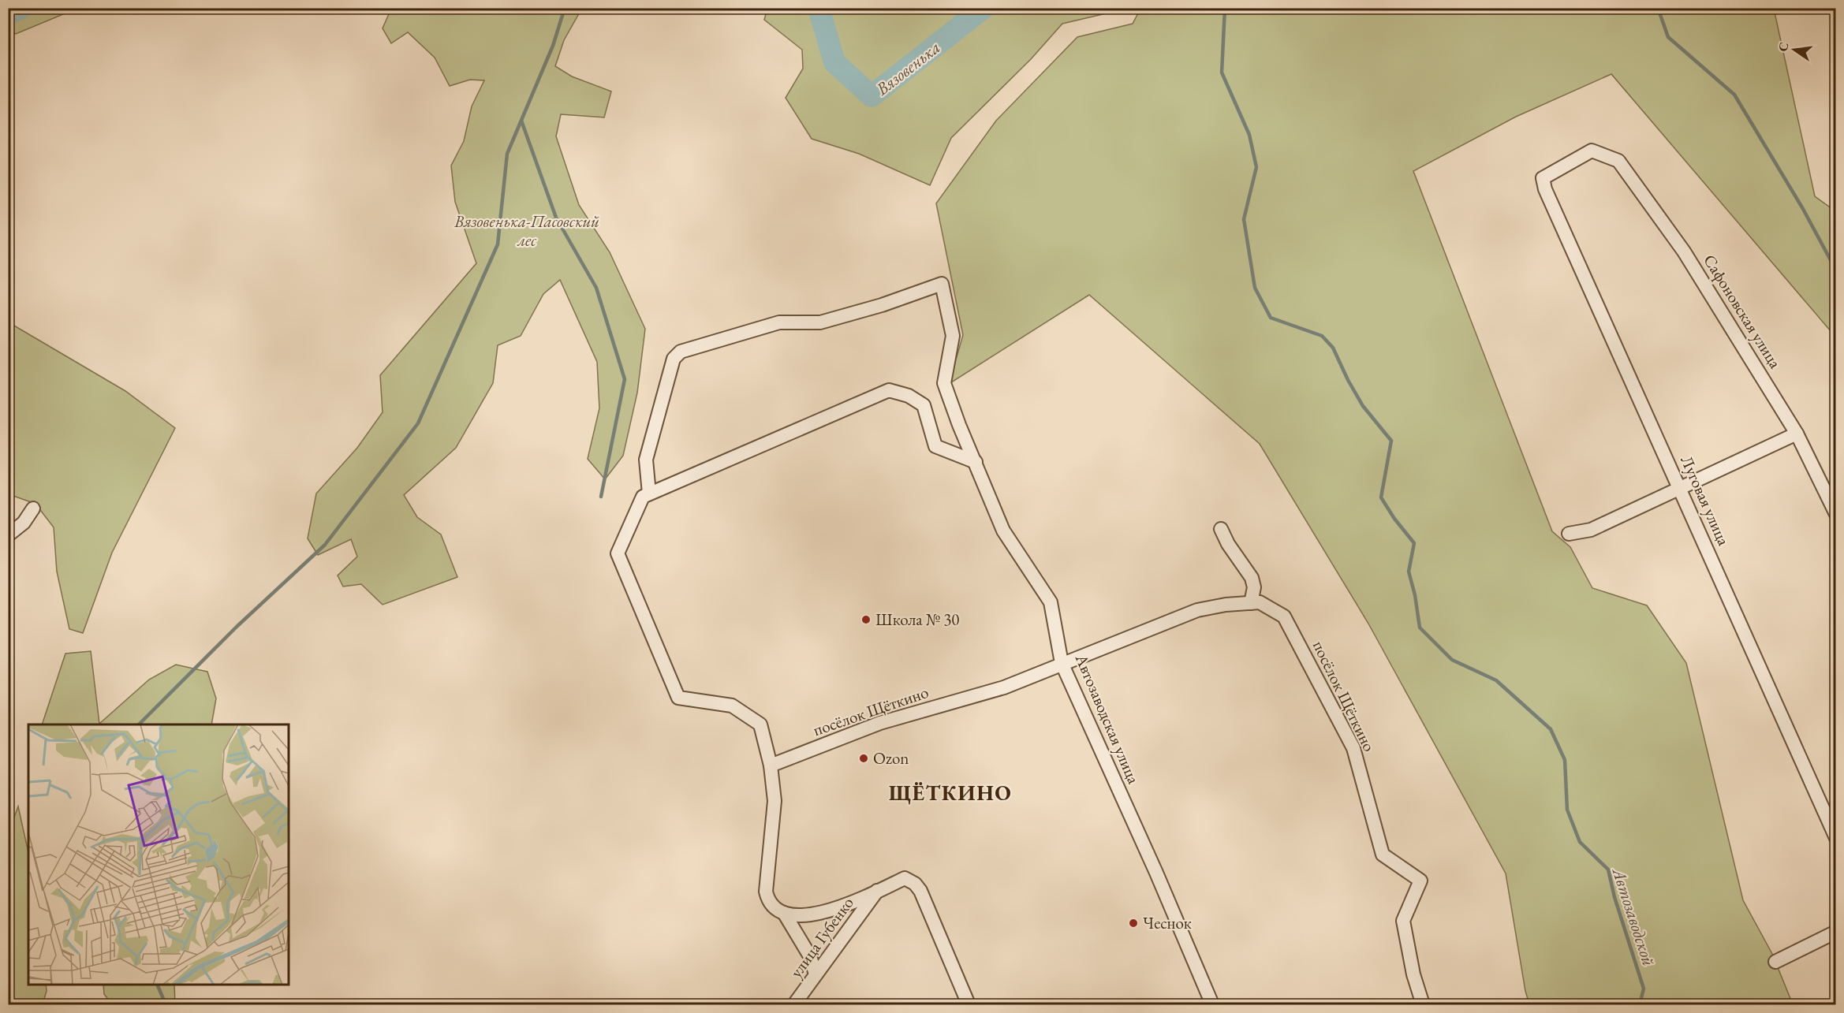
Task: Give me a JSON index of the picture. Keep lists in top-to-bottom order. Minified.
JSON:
{"streets":{"street":["Сафоновская улица","Луговая улица","посёлок Щёткино","Автозаводская улица","улица Губенко"]},"crossings":[["Сафоновская улица","Луговая улица"],["посёлок Щёткино","Автозаводская улица"]],"districts":["ЩЁТКИНО"],"water":["Вязовенька","Автозаводской"],"parks":["Вязовенька-Пасовский лес"],"places":["Школа № 30","Ozon","Чеснок"],"north":"left"}
